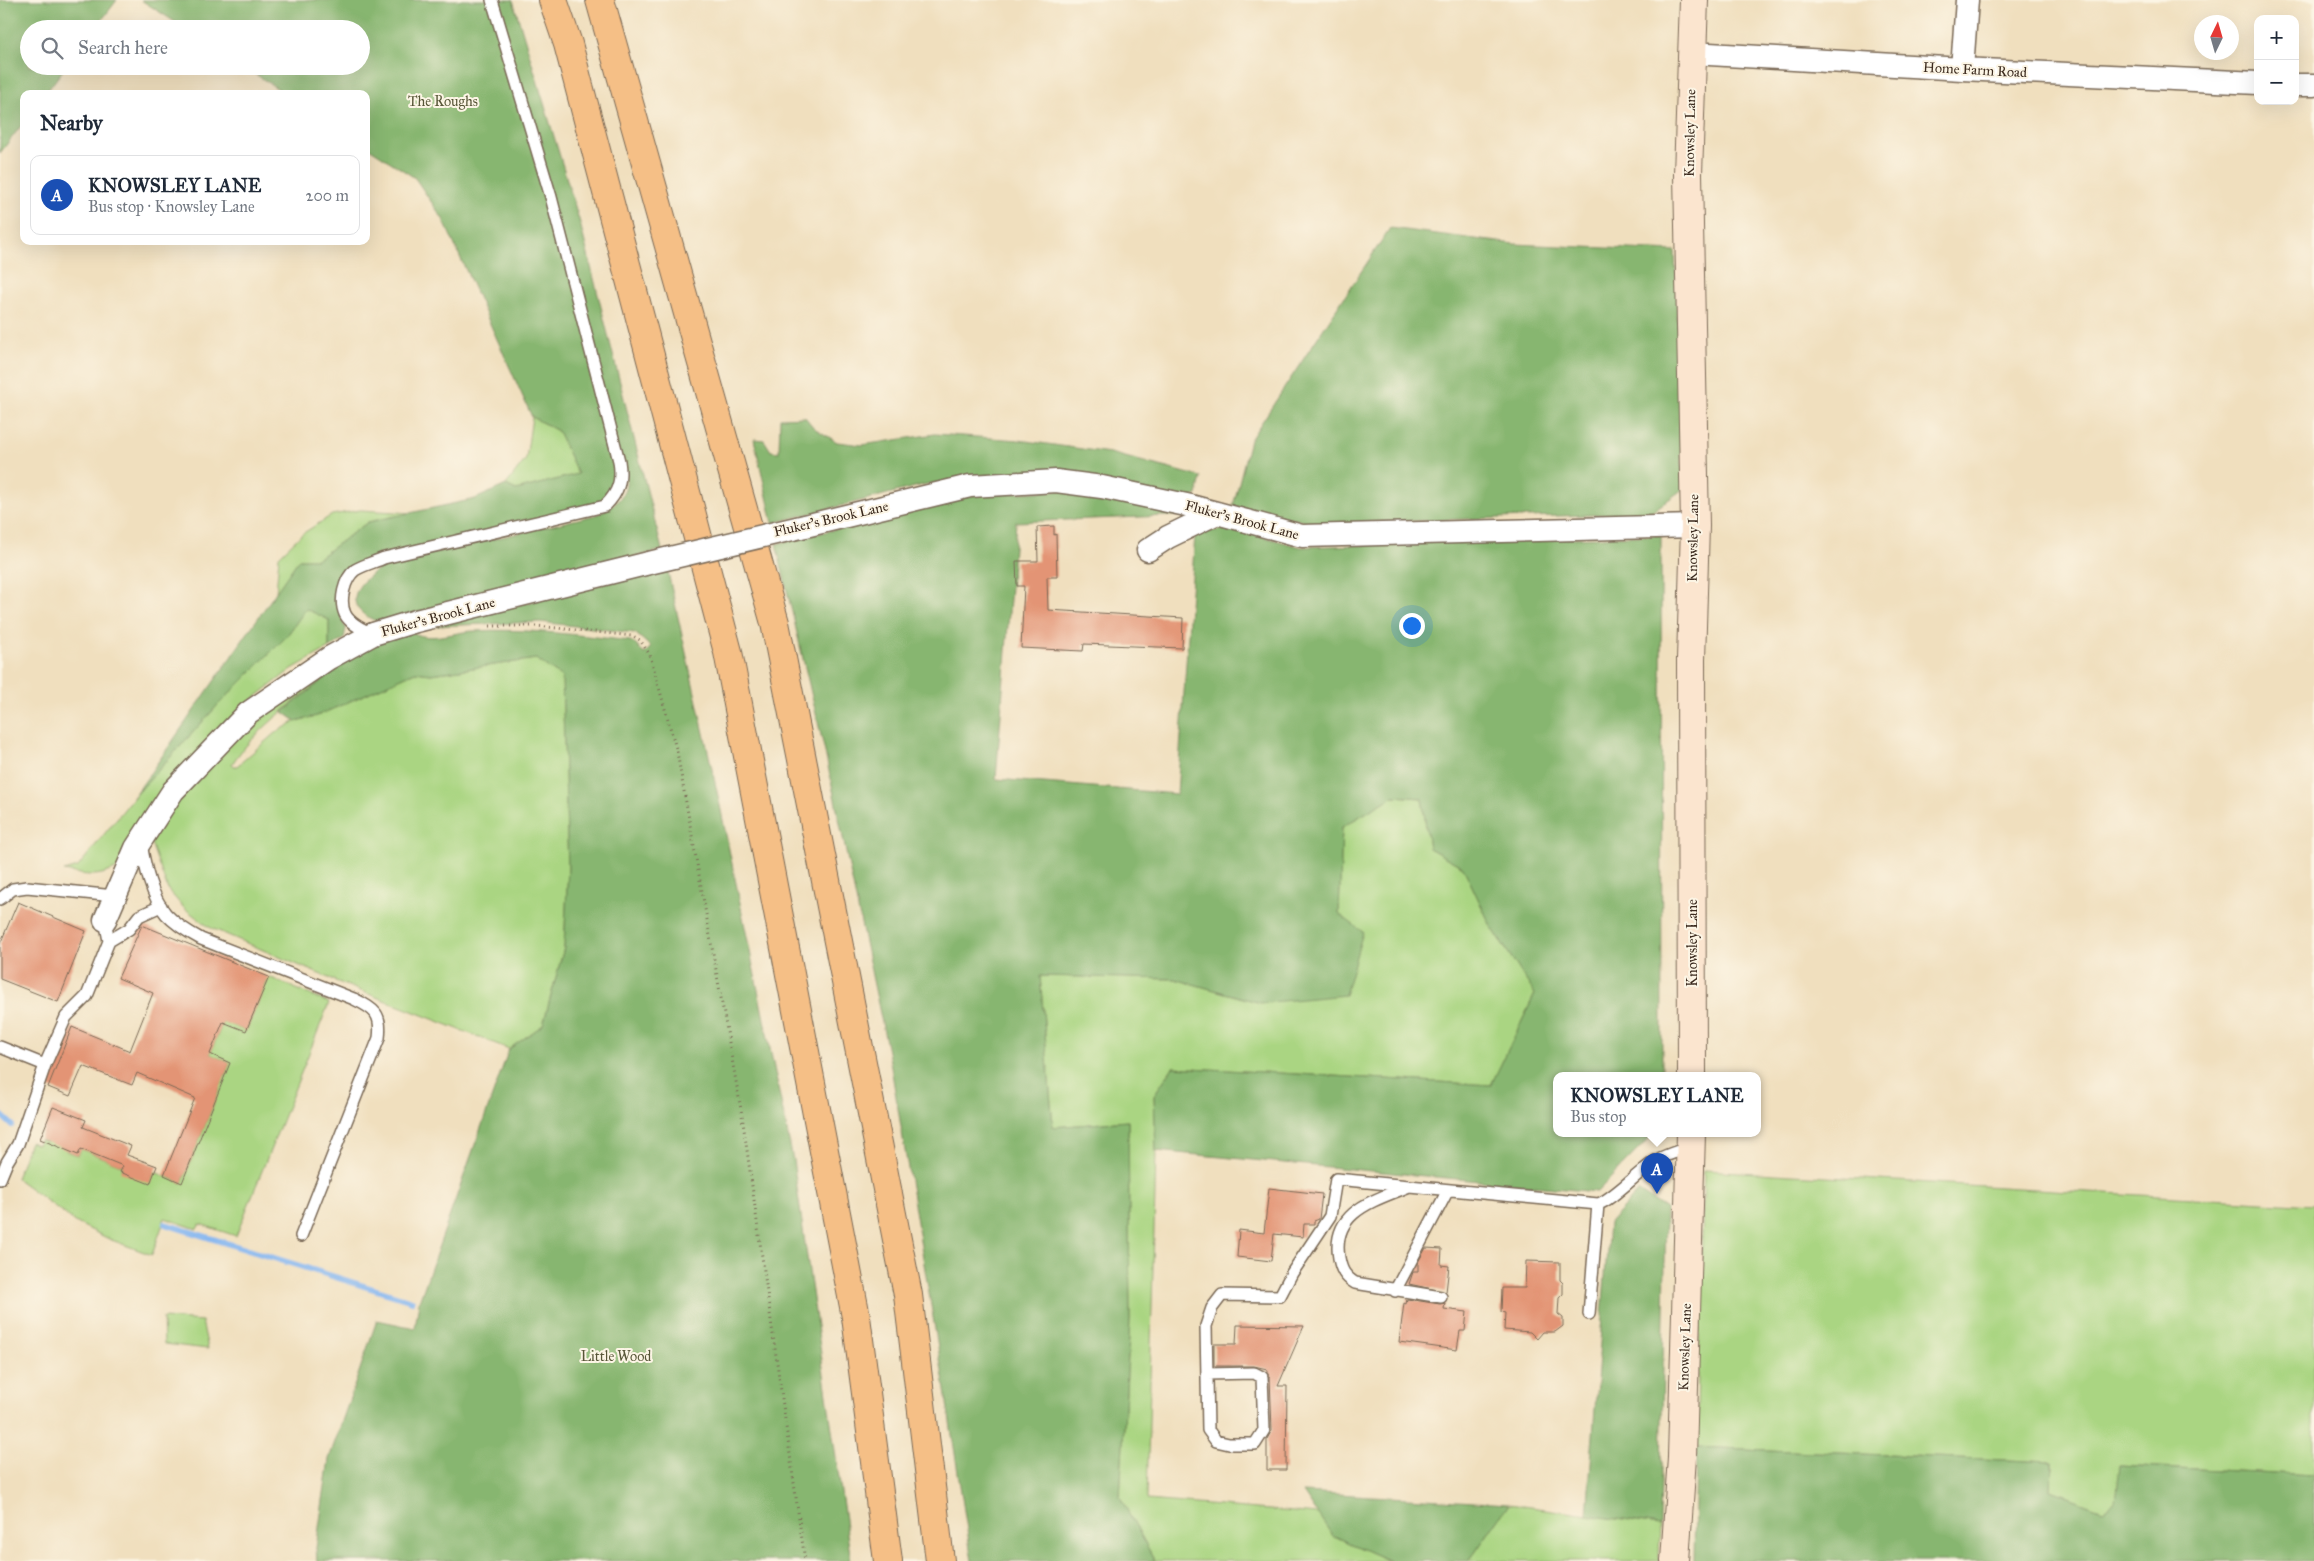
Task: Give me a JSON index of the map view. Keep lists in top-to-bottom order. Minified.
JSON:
{"streets":{"main road":["Knowsley Lane"],"street":["Home Farm Road","Fluker's Brook Lane"]},"crossings":[["Home Farm Road","Knowsley Lane"],["Knowsley Lane","Fluker's Brook Lane"]],"parks":["The Roughs","Little Wood"],"north":"top","page":{"map_buttons":["+","−"],"search":"Search here","heading":"Nearby","list":[{"mark":"A","name":"KNOWSLEY LANE","note":"Bus stop · Knowsley Lane","value":"200 m"}],"popup":["KNOWSLEY LANE","Bus stop"],"pins":"A"}}
